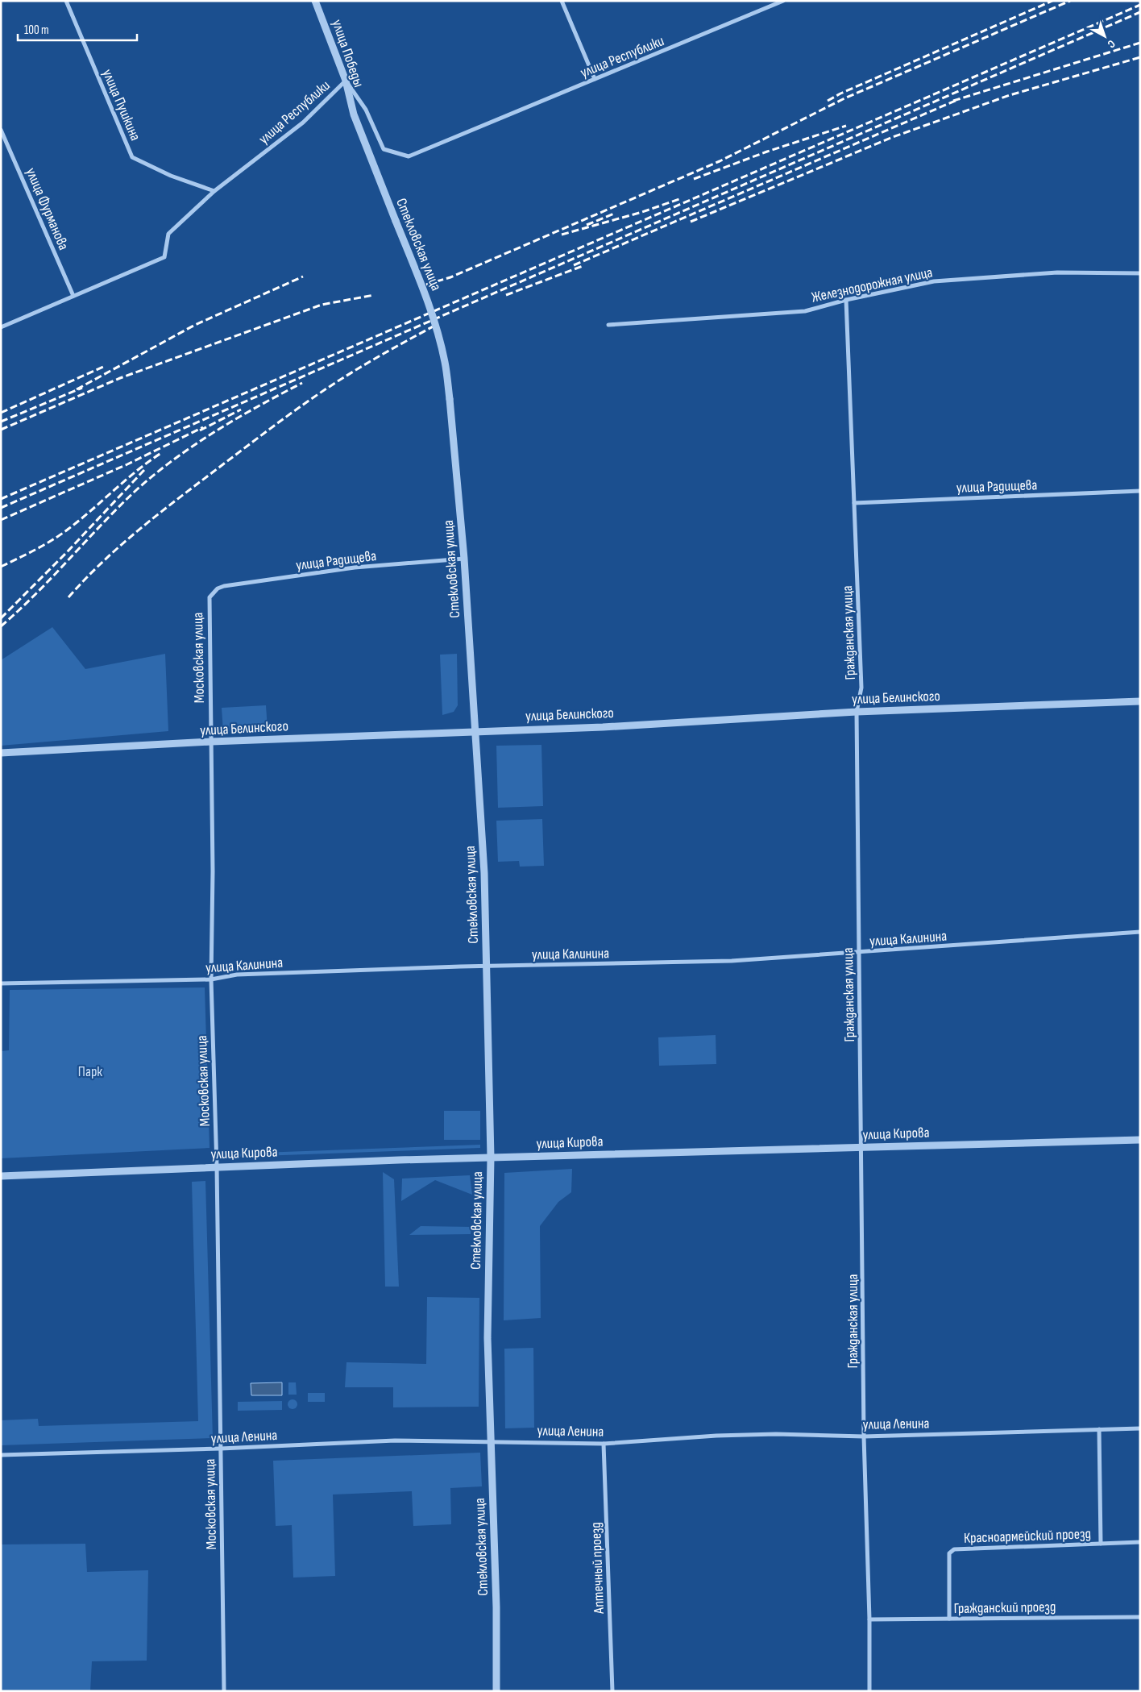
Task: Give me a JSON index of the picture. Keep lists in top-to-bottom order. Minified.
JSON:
{"streets":{"street":["улица Победы","улица Республики","улица Пушкина","улица Фурманова","Стекловская улица","Железнодорожная улица","улица Радищева","Гражданская улица","Московская улица","улица Белинского","улица Калинина","улица Кирова","улица Ленина","Красноармейский проезд","Аптечный проезд","Гражданский проезд"]},"crossings":[["улица Победы","улица Республики"],["улица Победы","Стекловская улица"],["улица Республики","улица Пушкина"],["улица Республики","улица Фурманова"],["Стекловская улица","улица Радищева"],["Стекловская улица","улица Белинского"],["Стекловская улица","улица Калинина"],["Стекловская улица","улица Кирова"],["Стекловская улица","улица Ленина"],["Железнодорожная улица","Гражданская улица"],["улица Радищева","Гражданская улица"],["улица Радищева","Московская улица"],["Гражданская улица","улица Белинского"],["Гражданская улица","улица Калинина"],["Гражданская улица","улица Кирова"],["Гражданская улица","улица Ленина"],["Гражданская улица","Гражданский проезд"],["Московская улица","улица Белинского"],["Московская улица","улица Калинина"],["Московская улица","улица Кирова"],["Московская улица","улица Ленина"],["улица Ленина","Красноармейский проезд"],["улица Ленина","Аптечный проезд"],["Красноармейский проезд","Гражданский проезд"]],"parks":["Парк"],"scale_bar":"100 m","north":"bottom right"}
